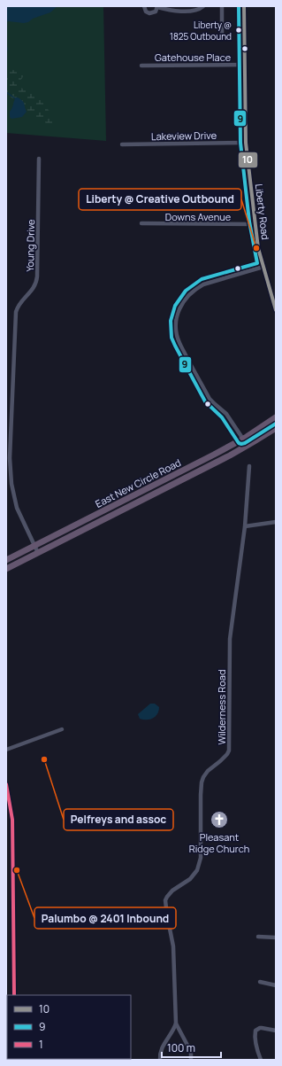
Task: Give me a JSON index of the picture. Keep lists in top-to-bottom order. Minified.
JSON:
{"streets":{"highway":["East New Circle Road"],"main road":["Liberty Road"],"street":["Gatehouse Place","Lakeview Drive","Downs Avenue","Young Drive","Wilderness Road"]},"crossings":[["Gatehouse Place","Liberty Road"],["Lakeview Drive","Liberty Road"],["Liberty Road","Downs Avenue"],["Young Drive","East New Circle Road"]],"places":{"other":["Liberty @ 1825 Outbound","Liberty @ Creative Outbound","Pelfreys and assoc","Palumbo @ 2401 Inbound"],"church":["Pleasant Ridge Church"]},"lines":["transit line 10","transit line 9","transit line 1"],"legend":["10","9","1"],"scale_bar":"100 m"}
